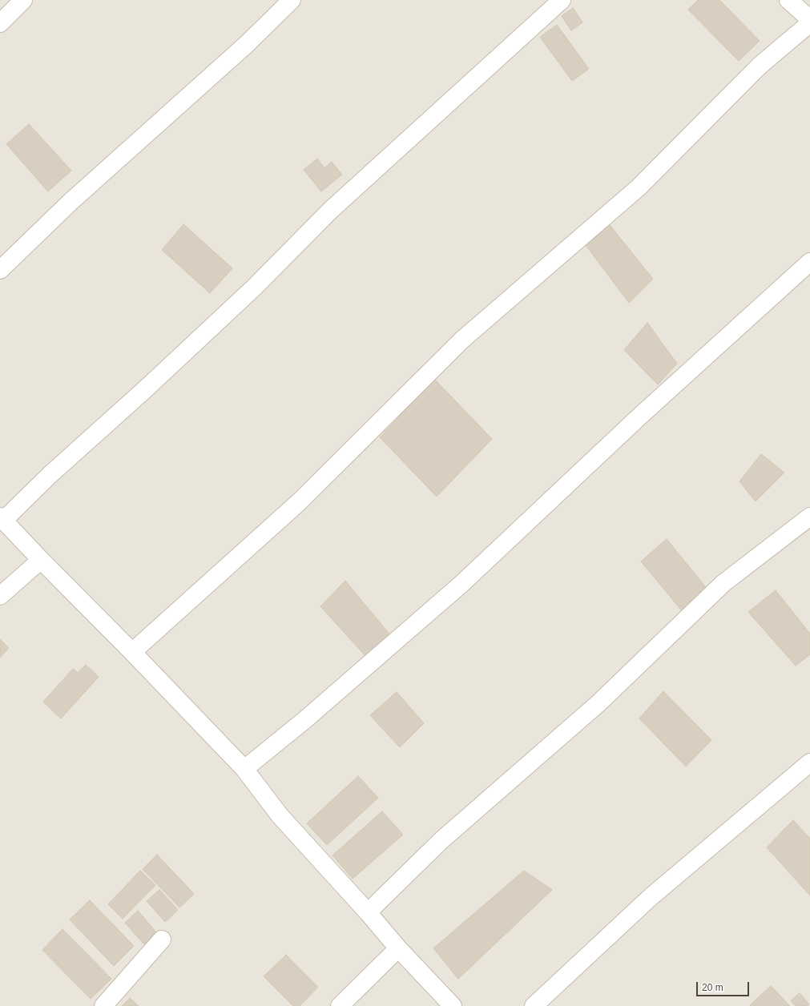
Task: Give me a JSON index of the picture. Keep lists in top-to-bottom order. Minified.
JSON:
{"scale_bar":"20 m"}
